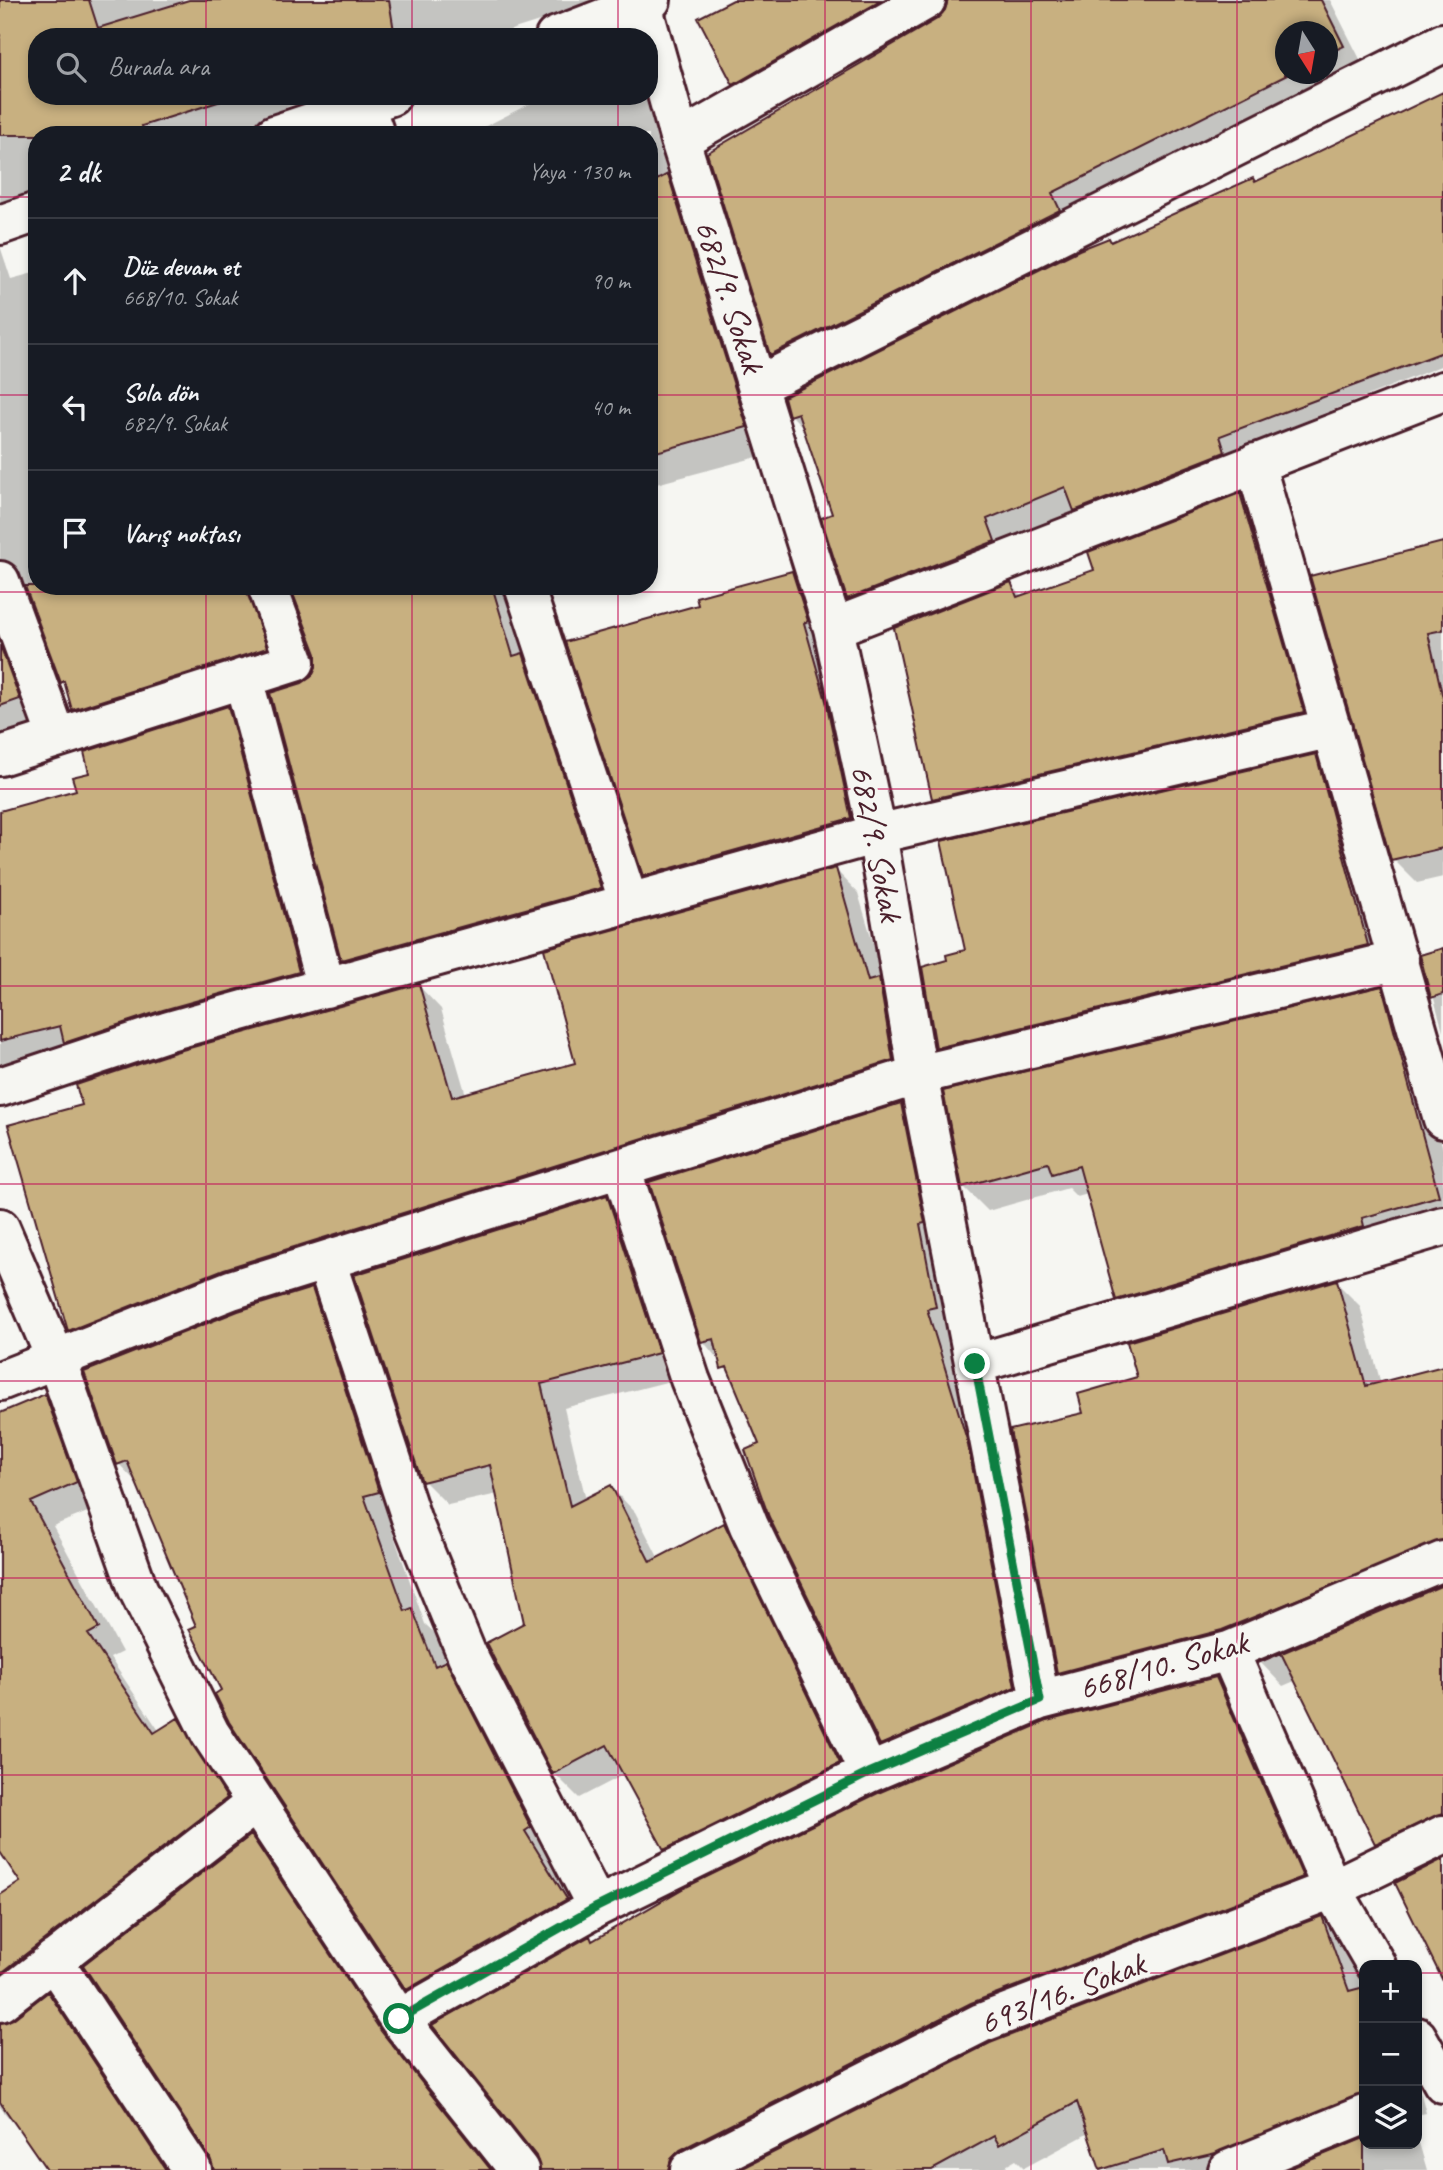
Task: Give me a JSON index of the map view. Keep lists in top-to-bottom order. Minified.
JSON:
{"streets":{"street":["682/9. Sokak","668/10. Sokak","693/16. Sokak"]},"crossings":[["682/9. Sokak","668/10. Sokak"]],"north":"bottom","page":{"search":"Burada ara","heading":["2 dk","Yaya · 130 m"],"list":[["Düz devam et","668/10. Sokak","90 m"],["Sola dön","682/9. Sokak","40 m"],"Varış noktası"],"map_buttons":["+","−"]}}
